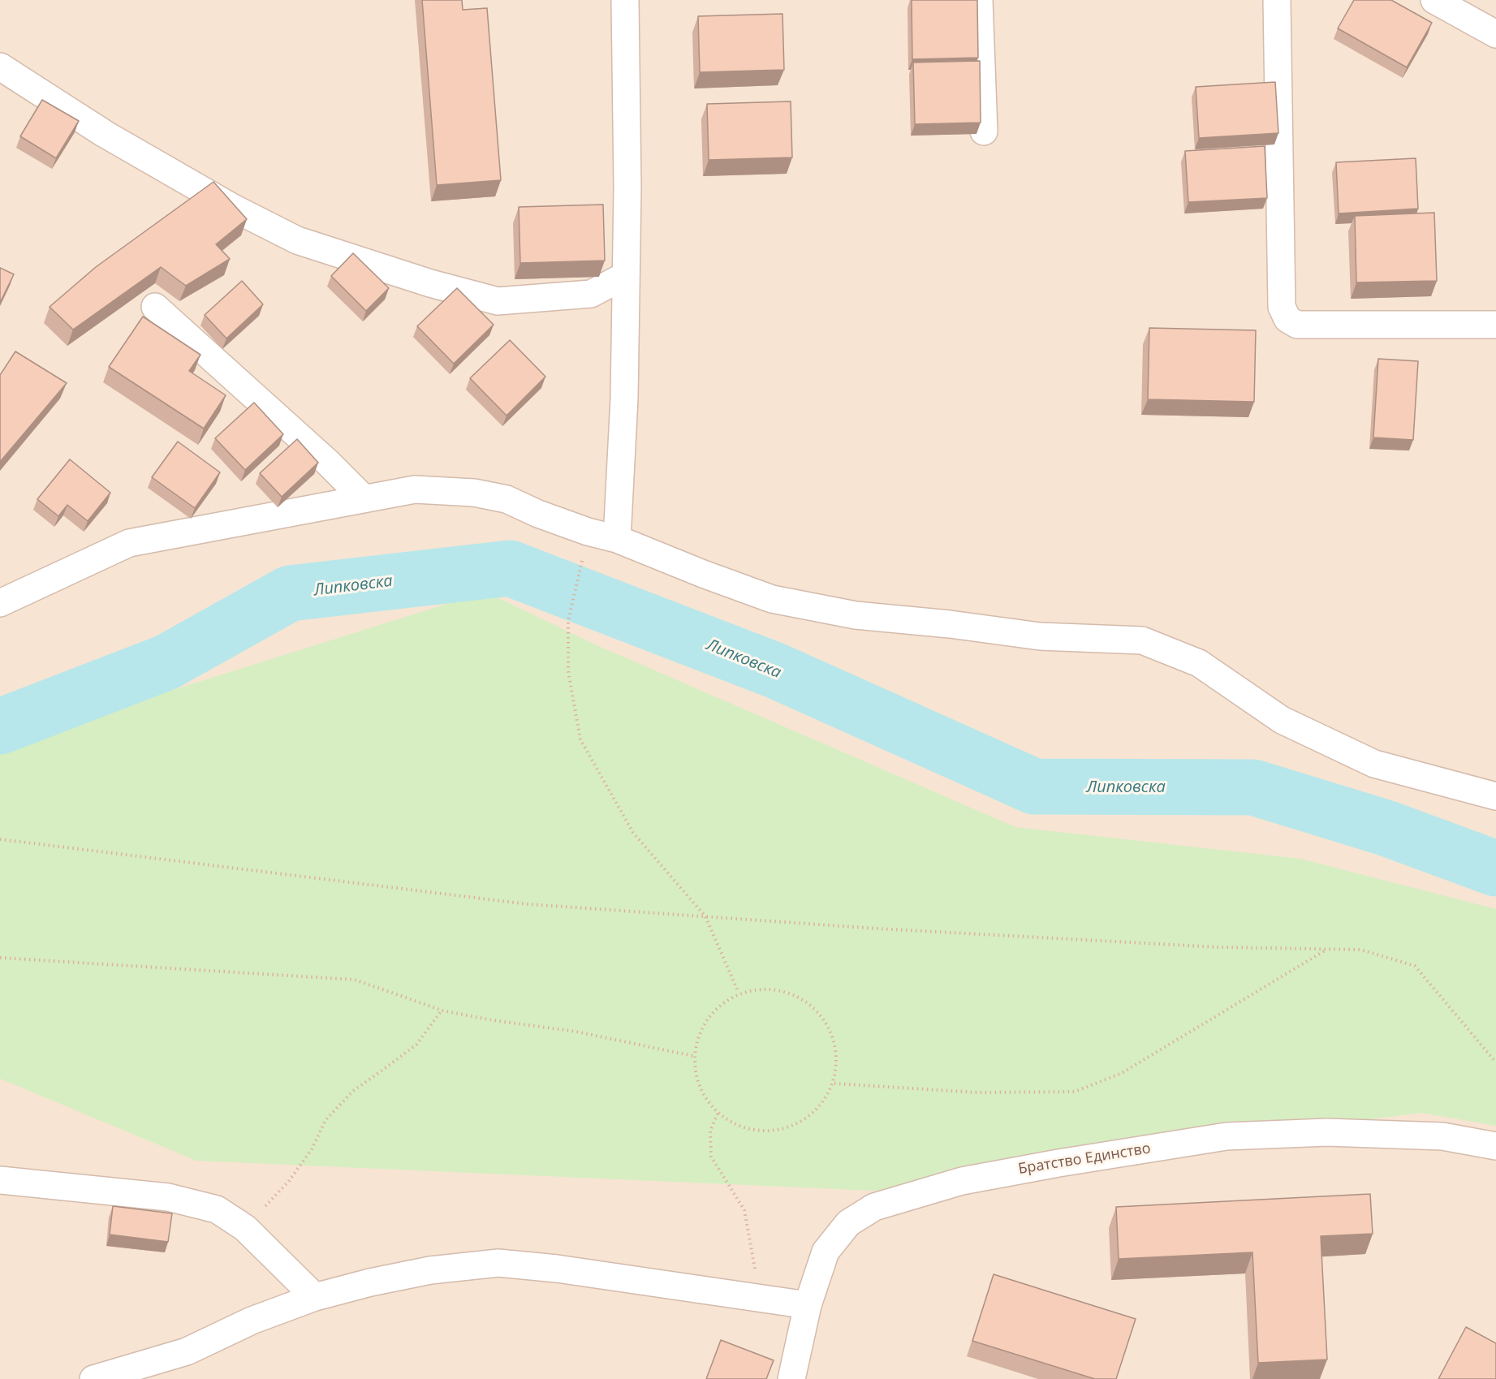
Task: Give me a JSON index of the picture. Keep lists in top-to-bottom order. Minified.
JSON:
{"streets":{"street":["Братство Единство"]},"water":["Липковска"]}
